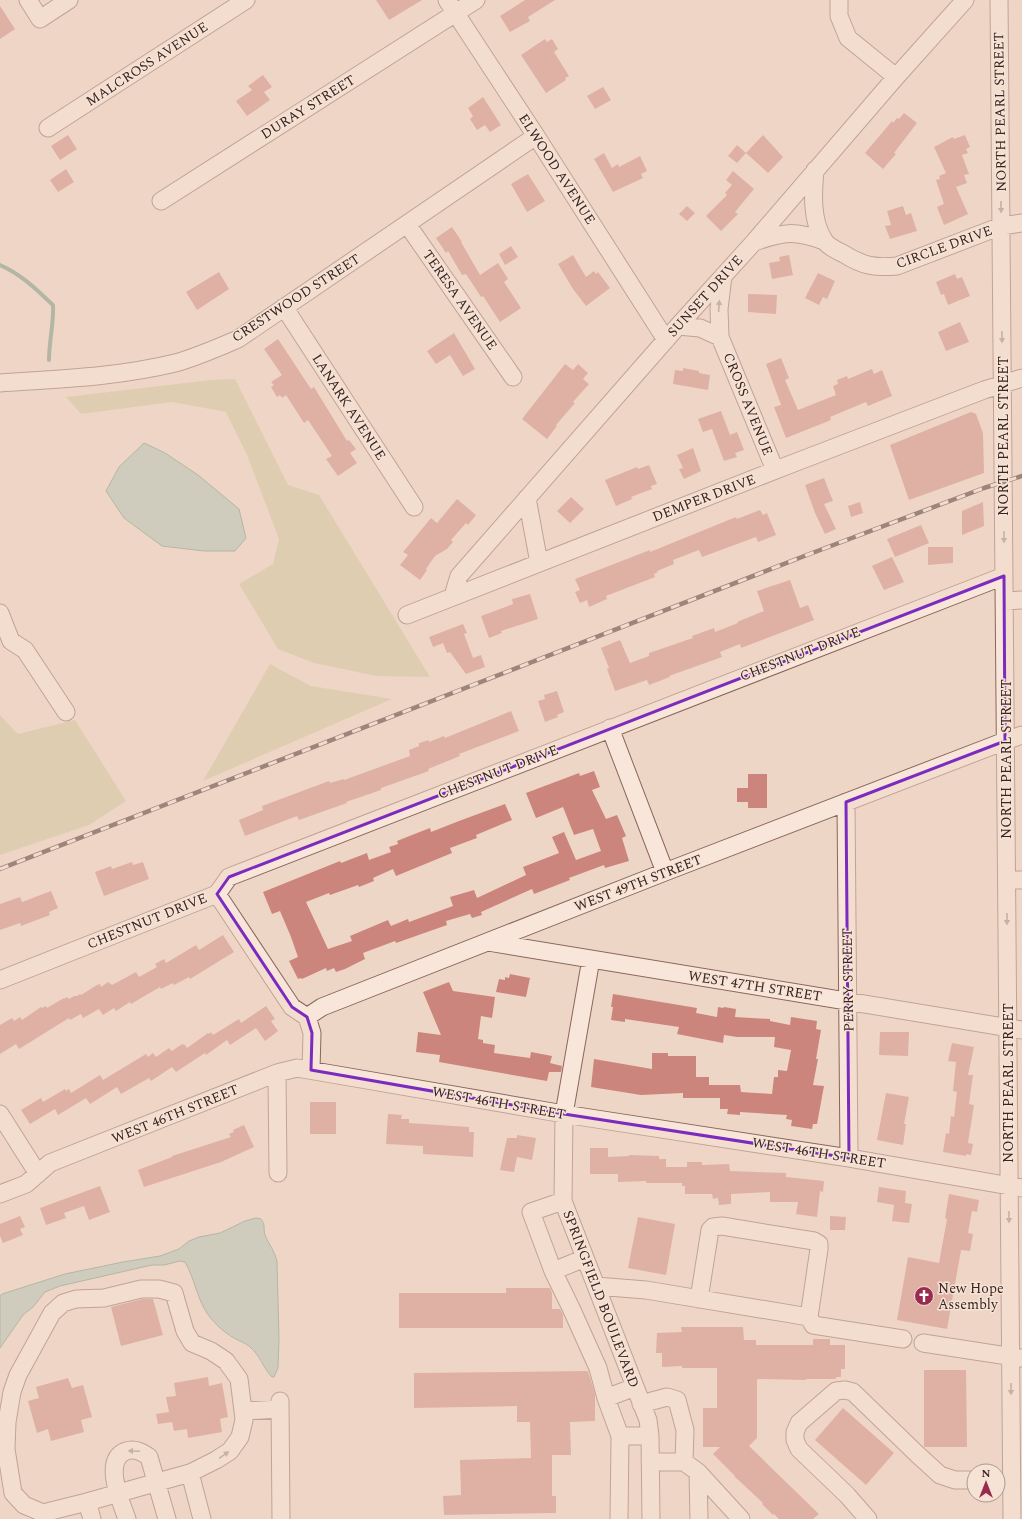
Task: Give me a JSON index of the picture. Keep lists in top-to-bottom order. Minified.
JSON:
{"streets":{"street":["MALCROSS AVENUE","DURAY STREET","NORTH PEARL STREET","ELWOOD AVENUE","CIRCLE DRIVE","SUNSET DRIVE","CRESTWOOD STREET","TERESA AVENUE","CROSS AVENUE","LANARK AVENUE","DEMPER DRIVE","CHESTNUT DRIVE","WEST 49TH STREET","PERRY STREET","WEST 47TH STREET","WEST 46TH STREET","SPRINGFIELD BOULEVARD"]},"crossings":[["DURAY STREET","ELWOOD AVENUE"],["NORTH PEARL STREET","CIRCLE DRIVE"],["NORTH PEARL STREET","DEMPER DRIVE"],["NORTH PEARL STREET","CHESTNUT DRIVE"],["NORTH PEARL STREET","WEST 49TH STREET"],["NORTH PEARL STREET","WEST 47TH STREET"],["NORTH PEARL STREET","WEST 46TH STREET"],["ELWOOD AVENUE","SUNSET DRIVE"],["ELWOOD AVENUE","CRESTWOOD STREET"],["CIRCLE DRIVE","SUNSET DRIVE"],["SUNSET DRIVE","CROSS AVENUE"],["SUNSET DRIVE","DEMPER DRIVE"],["CRESTWOOD STREET","TERESA AVENUE"],["CRESTWOOD STREET","LANARK AVENUE"],["CROSS AVENUE","DEMPER DRIVE"],["WEST 49TH STREET","PERRY STREET"],["WEST 49TH STREET","WEST 47TH STREET"],["PERRY STREET","WEST 47TH STREET"],["PERRY STREET","WEST 46TH STREET"],["WEST 47TH STREET","SPRINGFIELD BOULEVARD"],["WEST 46TH STREET","SPRINGFIELD BOULEVARD"]],"one_way":["NORTH PEARL STREET"],"places":{"church":["New Hope Assembly"]},"north":"top"}
